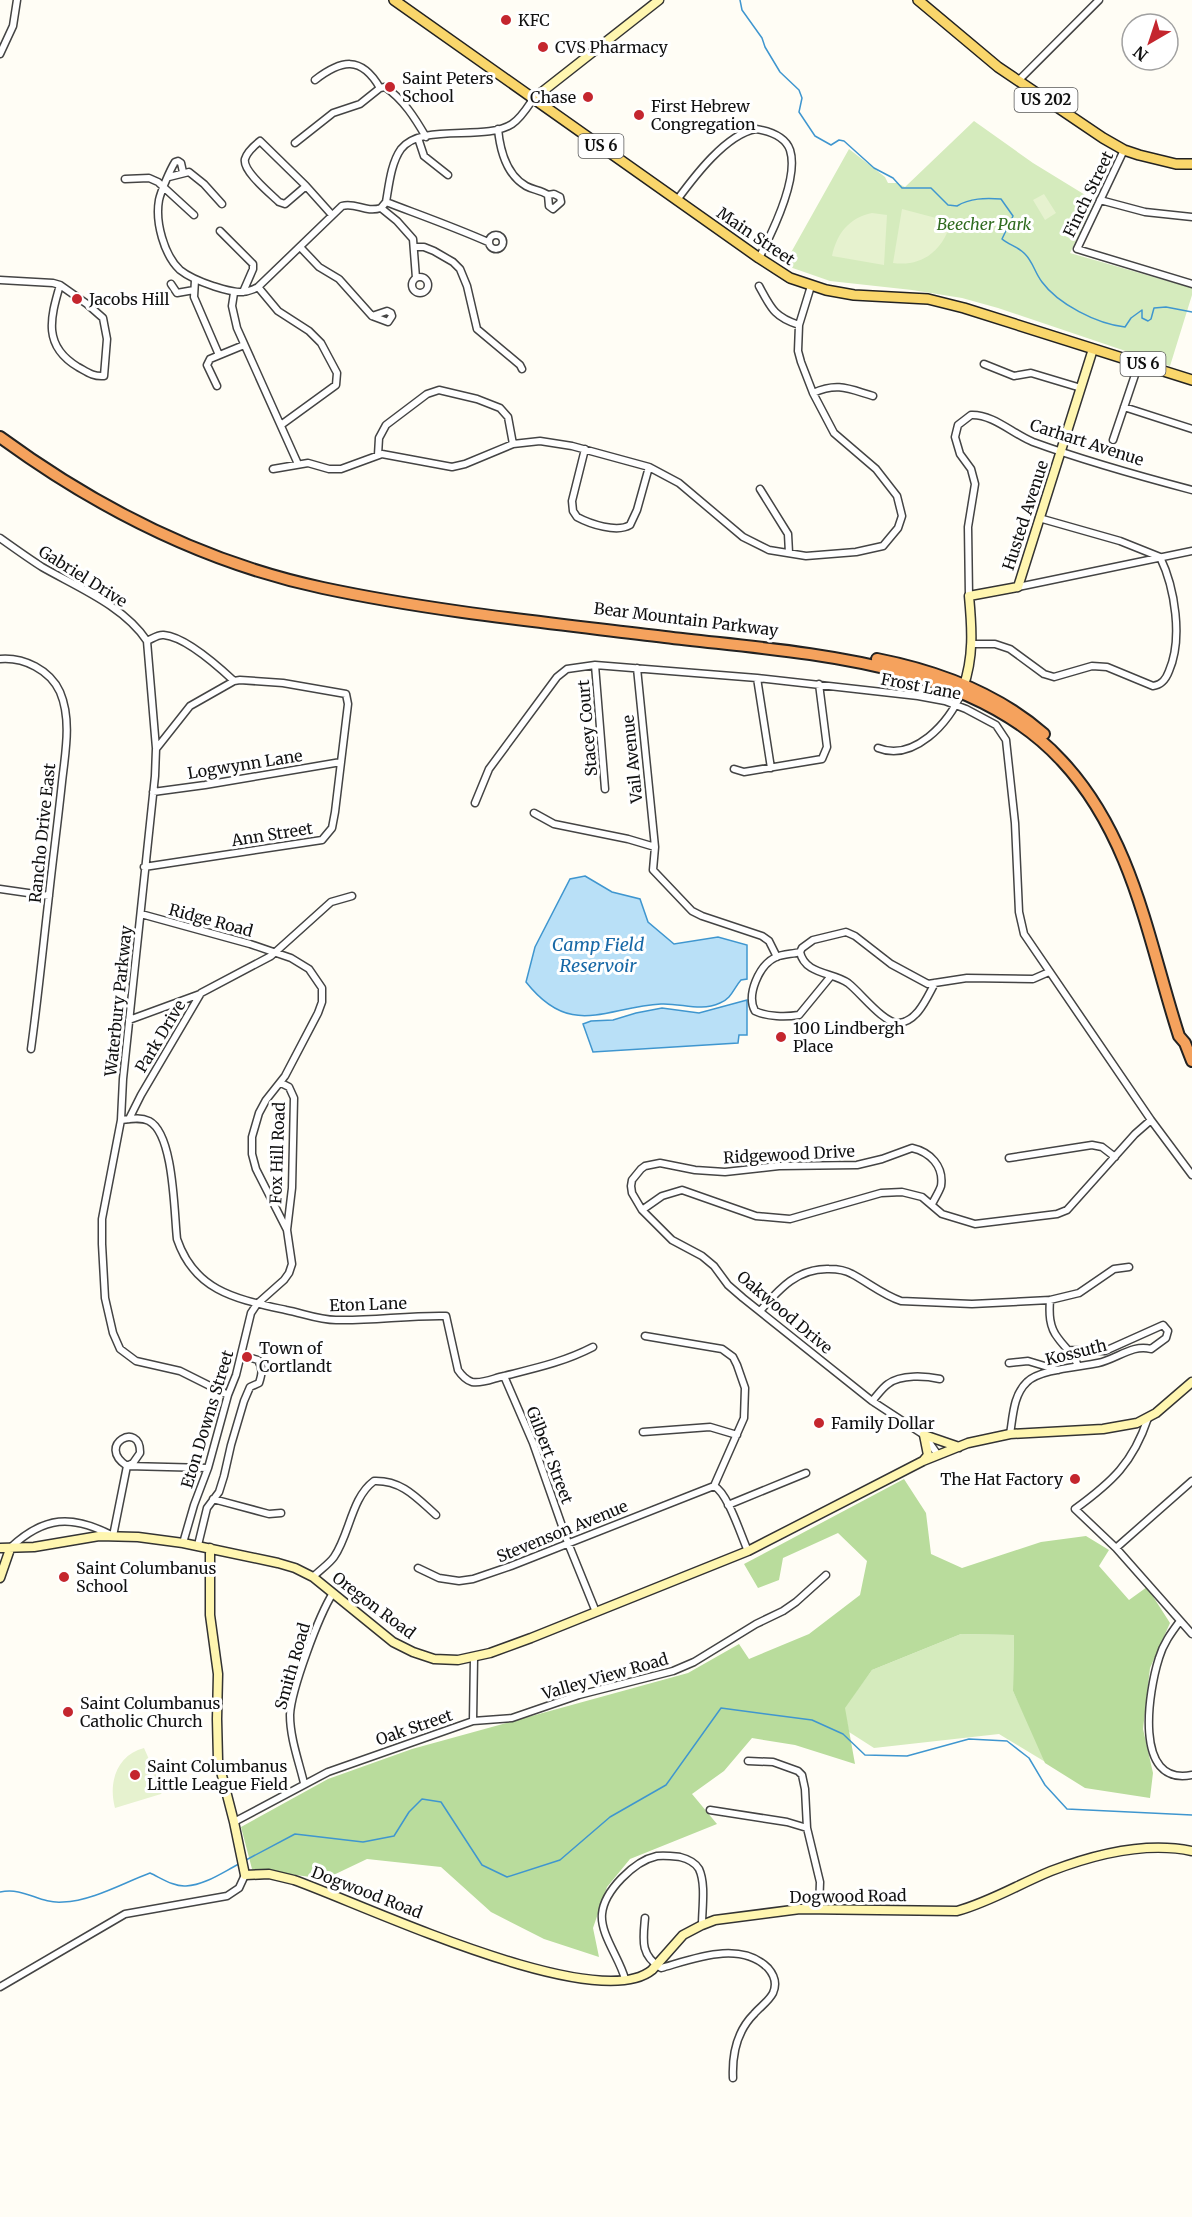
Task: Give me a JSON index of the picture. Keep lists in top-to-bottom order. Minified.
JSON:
{"streets":{"highway":["Bear Mountain Parkway"],"main road":["US 202","US 6","Main Street"],"street":["Finch Street","Carhart Avenue","Husted Avenue","Gabriel Drive","Frost Lane","Stacey Court","Vail Avenue","Logwynn Lane","Rancho Drive East","Ann Street","Ridge Road","Waterbury Parkway","Park Drive","Fox Hill Road","Ridgewood Drive","Eton Lane","Oakwood Drive","Kossuth","Eton Downs Street","Gilbert Street","Stevenson Avenue","Oregon Road","Smith Road","Valley View Road","Oak Street","Dogwood Road"]},"crossings":[["US 202","Finch Street"],["Main Street","Husted Avenue"],["Carhart Avenue","Husted Avenue"],["Carhart Avenue","Bear Mountain Parkway"],["Gabriel Drive","Waterbury Parkway"],["Frost Lane","Stacey Court"],["Frost Lane","Vail Avenue"],["Logwynn Lane","Ann Street"],["Logwynn Lane","Waterbury Parkway"],["Ann Street","Waterbury Parkway"],["Ridge Road","Waterbury Parkway"],["Ridge Road","Park Drive"],["Ridge Road","Fox Hill Road"],["Waterbury Parkway","Eton Downs Street"],["Park Drive","Fox Hill Road"],["Park Drive","Eton Lane"],["Fox Hill Road","Eton Lane"],["Fox Hill Road","Eton Downs Street"],["Ridgewood Drive","Oakwood Drive"],["Eton Lane","Eton Downs Street"],["Eton Lane","Gilbert Street"],["Oakwood Drive","Oregon Road"],["Kossuth","Oregon Road"],["Eton Downs Street","Oregon Road"],["Gilbert Street","Stevenson Avenue"],["Gilbert Street","Oregon Road"],["Oregon Road","Smith Road"],["Oregon Road","Oak Street"],["Smith Road","Oak Street"],["Valley View Road","Oak Street"]],"water":["Camp Field Reservoir"],"parks":["Beecher Park"],"places":["KFC","CVS Pharmacy","Saint Peters School","Chase","First Hebrew Congregation","Jacobs Hill","100 Lindbergh Place","Town of Cortlandt","Family Dollar","The Hat Factory","Saint Columbanus School","Saint Columbanus Catholic Church","Saint Columbanus Little League Field"],"north":"bottom left"}
